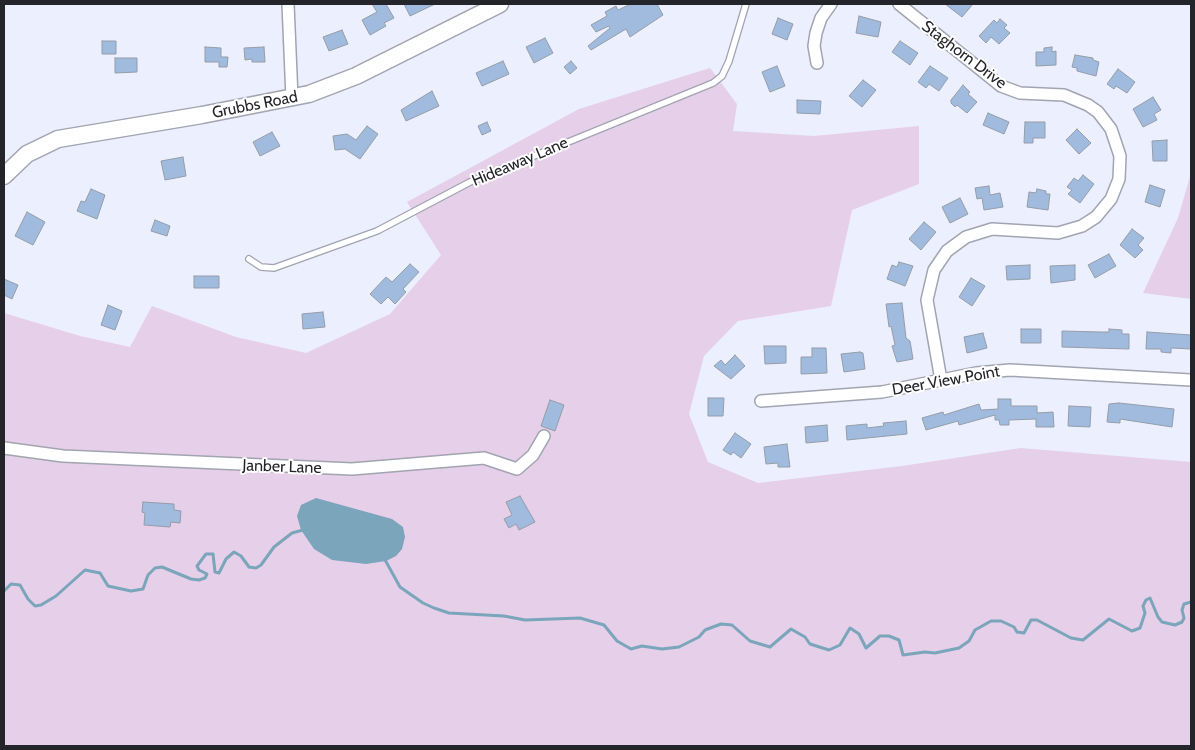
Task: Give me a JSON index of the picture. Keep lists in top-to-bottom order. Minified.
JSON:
{"streets":{"street":["Staghorn Drive","Grubbs Road","Deer View Point","Janber Lane"],"lane":["Hideaway Lane"]},"crossings":[["Staghorn Drive","Deer View Point"]]}
